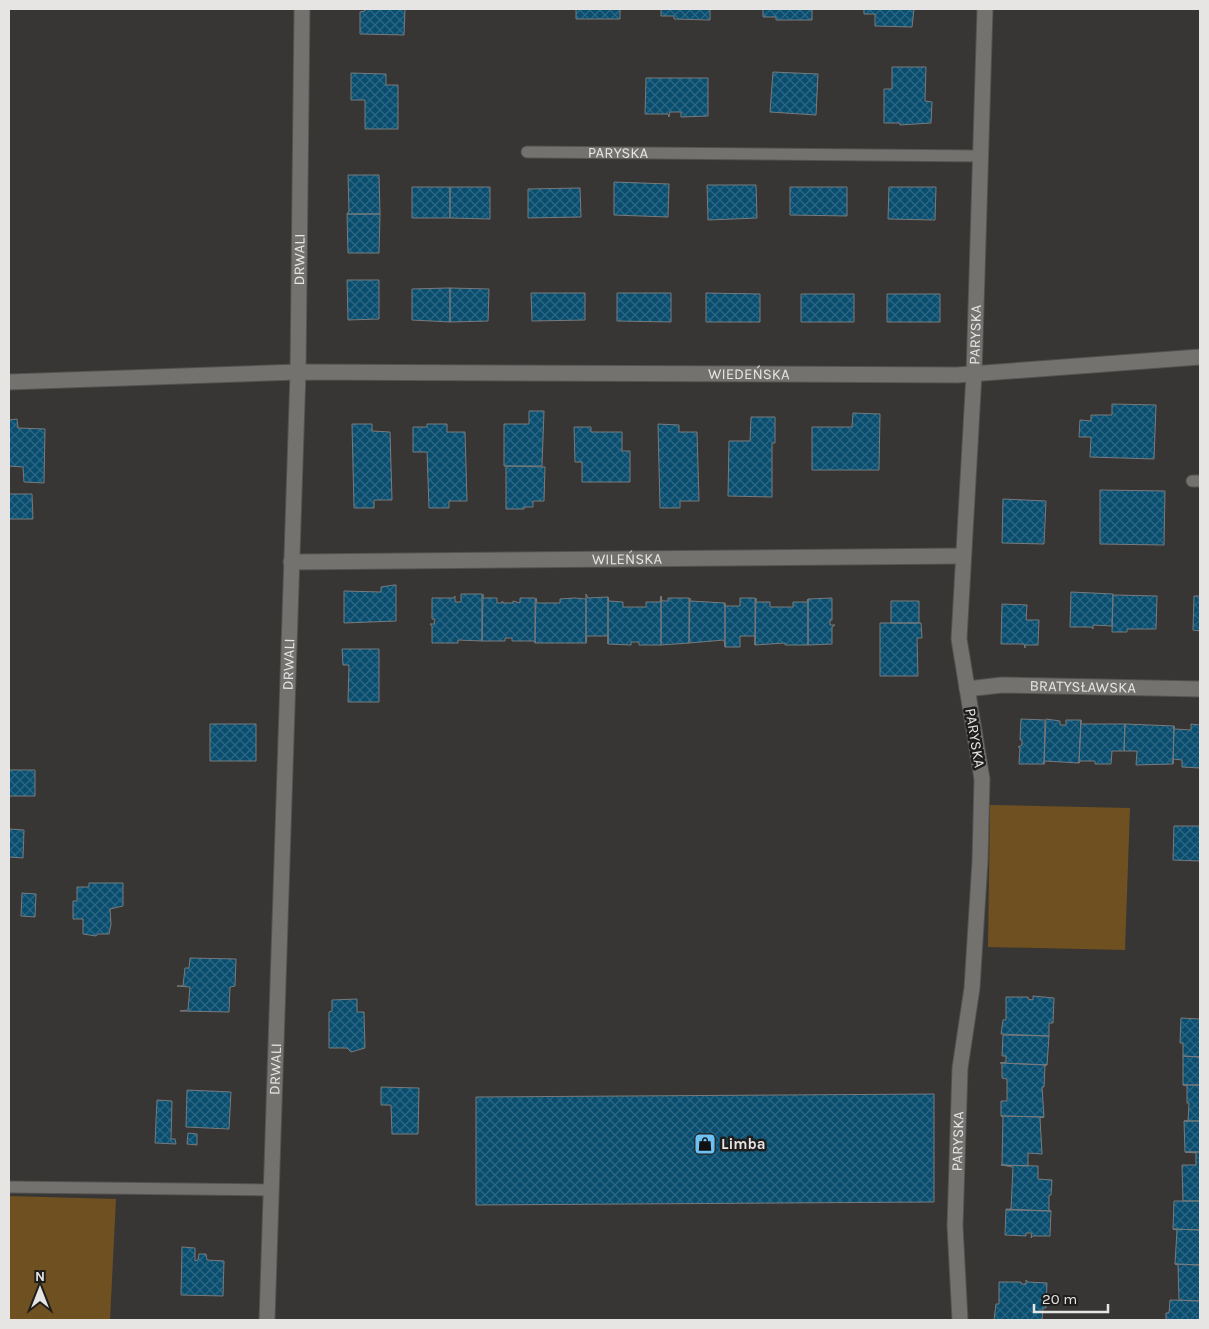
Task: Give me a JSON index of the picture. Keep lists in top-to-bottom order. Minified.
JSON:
{"streets":{"street":["PARYSKA","DRWALI","WIEDEŃSKA","WILEŃSKA","BRATYSŁAWSKA"]},"crossings":[["PARYSKA","WIEDEŃSKA"],["PARYSKA","WILEŃSKA"],["PARYSKA","BRATYSŁAWSKA"],["DRWALI","WIEDEŃSKA"],["DRWALI","WILEŃSKA"]],"places":{"shop":["Limba"]},"scale_bar":"20 m","north":"top"}
